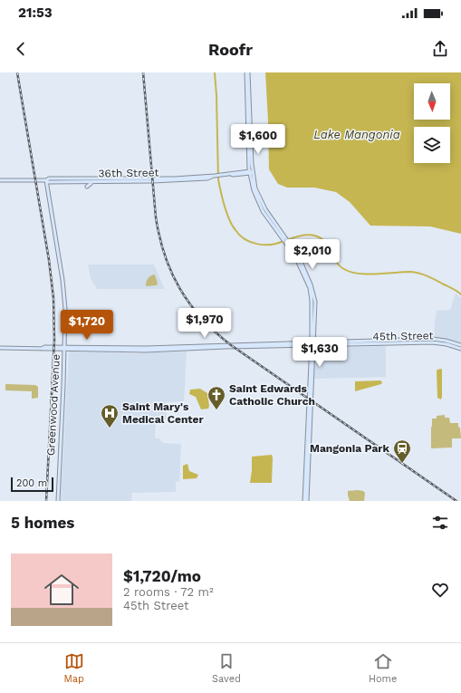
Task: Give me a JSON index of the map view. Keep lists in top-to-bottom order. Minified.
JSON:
{"streets":{"main road":["36th Street","45th Street","Greenwood Avenue"]},"crossings":[["36th Street","Greenwood Avenue"],["45th Street","Greenwood Avenue"]],"water":["Lake Mangonia"],"places":{"church":["Saint Edwards Catholic Church"],"hospital":["Saint Mary's Medical Center"],"station":["Mangonia Park"]},"scale_bar":"200 m","north":"bottom","page":{"status":"21:53","header":"Roofr","price":["$1,600","$2,010","$1,970","$1,720","$1,630"],"scale":"200 m","heading":"5 homes","list":[{"name":"$1,720/mo","note":"2 rooms · 72 m² · 45th Street"}],"tabs":["Map","Saved","Home"]}}
